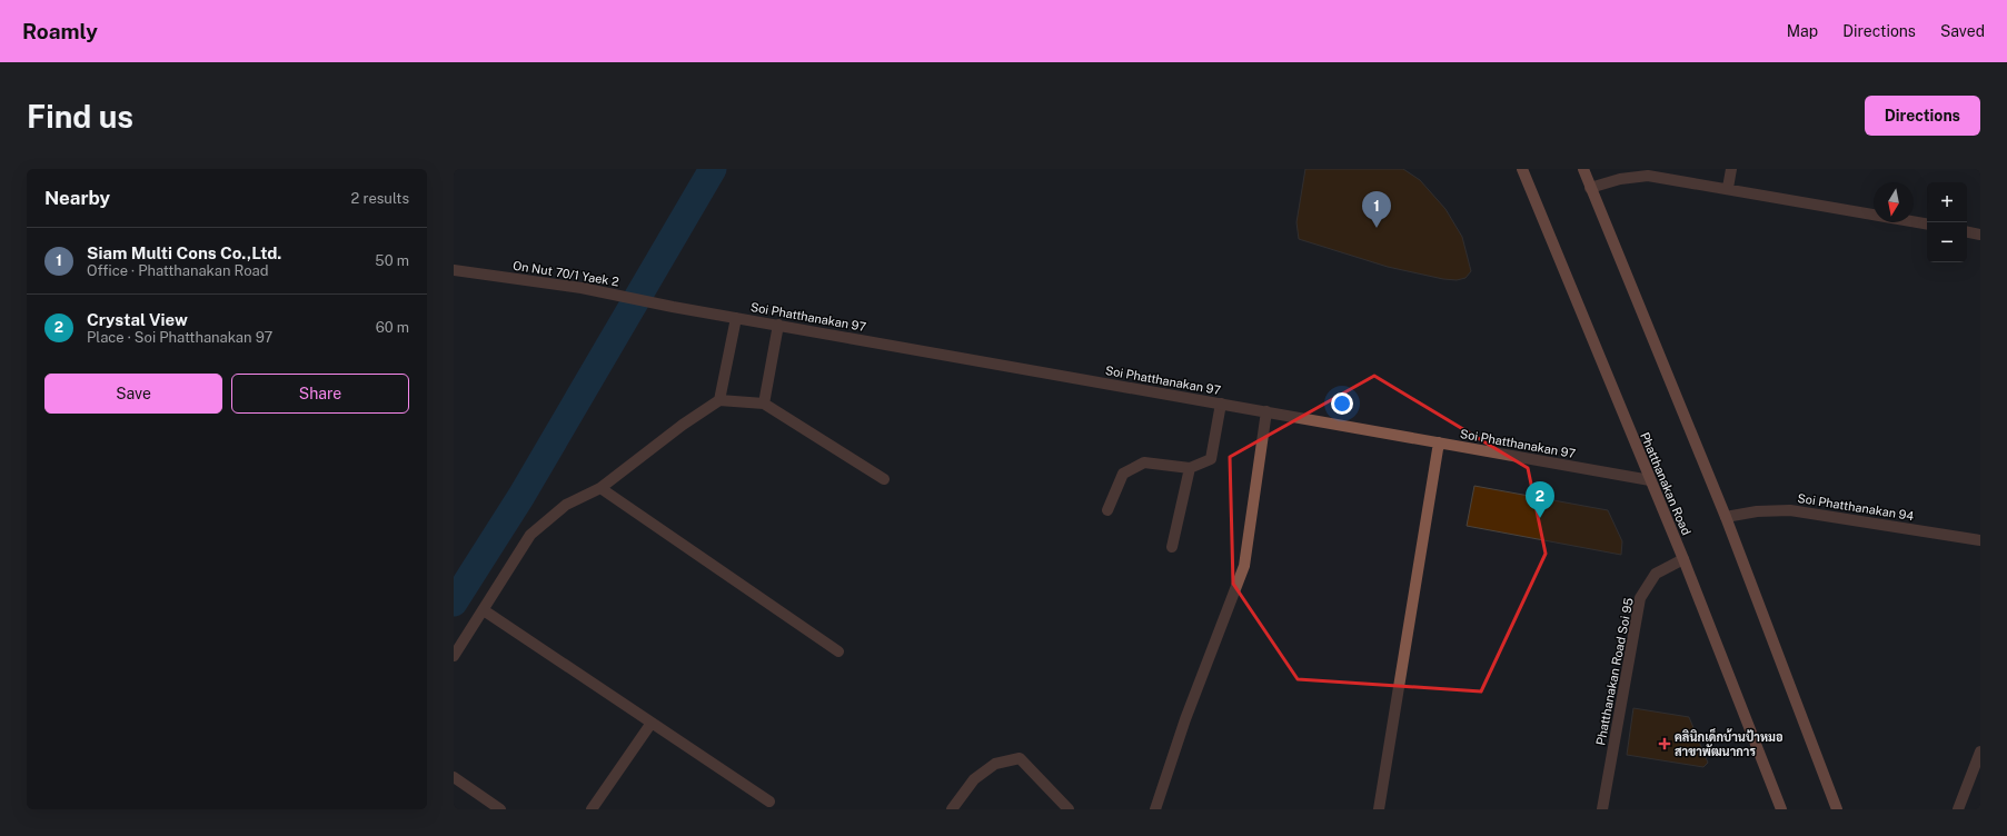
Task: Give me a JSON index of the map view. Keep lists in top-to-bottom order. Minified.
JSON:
{"streets":{"main road":["Phatthanakan Road"],"street":["On Nut 70/1 Yaek 2","Soi Phatthanakan 97","Soi Phatthanakan 94","Phatthanakan Road Soi 95"]},"crossings":[["On Nut 70/1 Yaek 2","Soi Phatthanakan 97"],["Soi Phatthanakan 97","Phatthanakan Road"],["Phatthanakan Road","Phatthanakan Road Soi 95"]],"places":{"health":["คลินิกเด็กบ้านป้าหมอ สาขาพัฒนาการ"]},"north":"bottom","page":{"header":"Roamly","nav":["Map","Directions","Saved"],"buttons":["Directions",["Save","Share"]],"title":"Find us","heading":["Nearby","2 results"],"map_buttons":["+","−"],"pins":["1","2"],"list":[{"mark":"1","name":"Siam Multi Cons Co.,Ltd.","note":"Office · Phatthanakan Road","value":"50 m"},{"mark":"2","name":"Crystal View","note":"Place · Soi Phatthanakan 97","value":"60 m"}]}}
